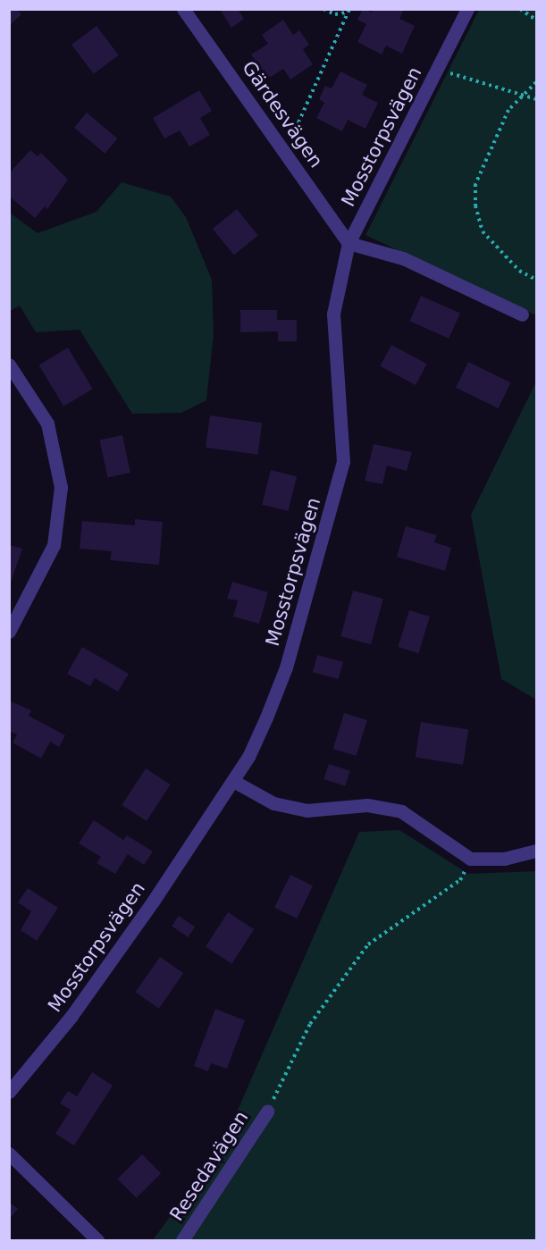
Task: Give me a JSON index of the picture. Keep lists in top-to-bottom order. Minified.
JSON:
{"streets":{"street":["Gärdesvägen","Mosstorpsvägen","Resedavägen"]},"crossings":[["Gärdesvägen","Mosstorpsvägen"]]}
